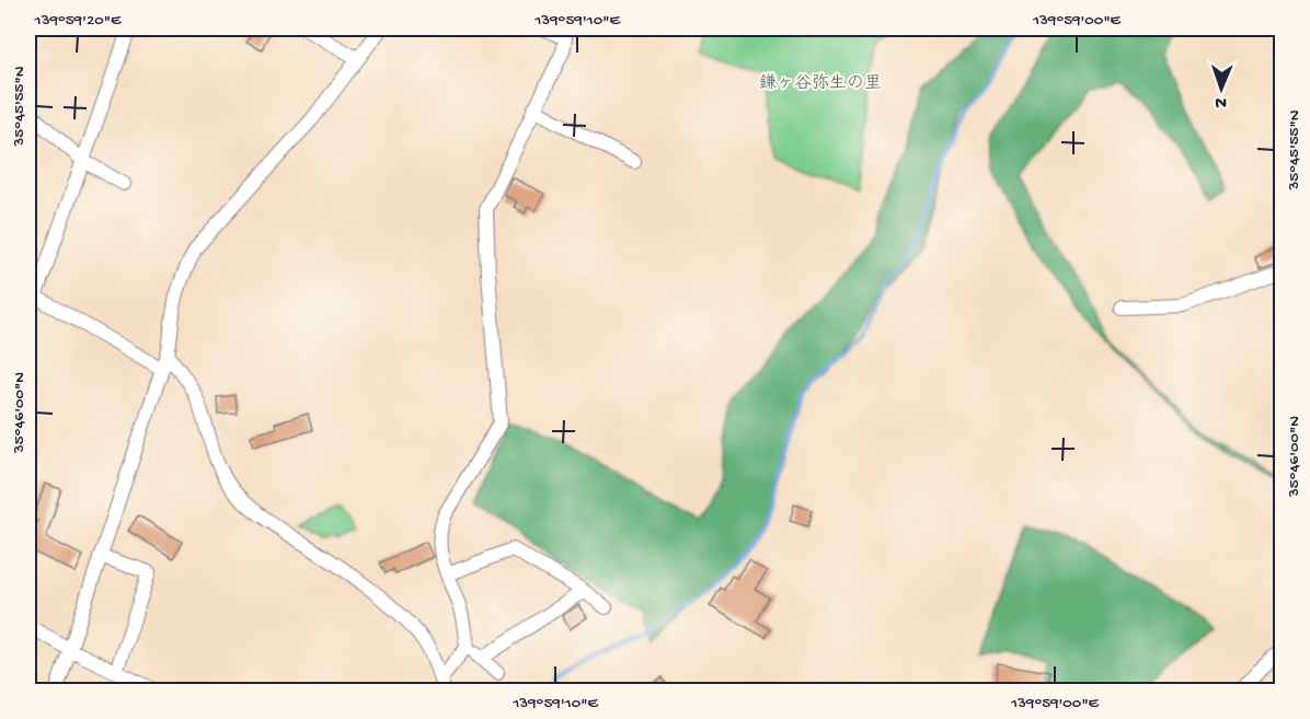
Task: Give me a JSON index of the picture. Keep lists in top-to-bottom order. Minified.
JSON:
{"parks":["鎌ヶ谷弥生の里"],"north":"bottom","coordinates":["139°59'20\"E","139°59'10\"E","139°59'00\"E","35°45'55\"N","35°46'00\"N"]}
